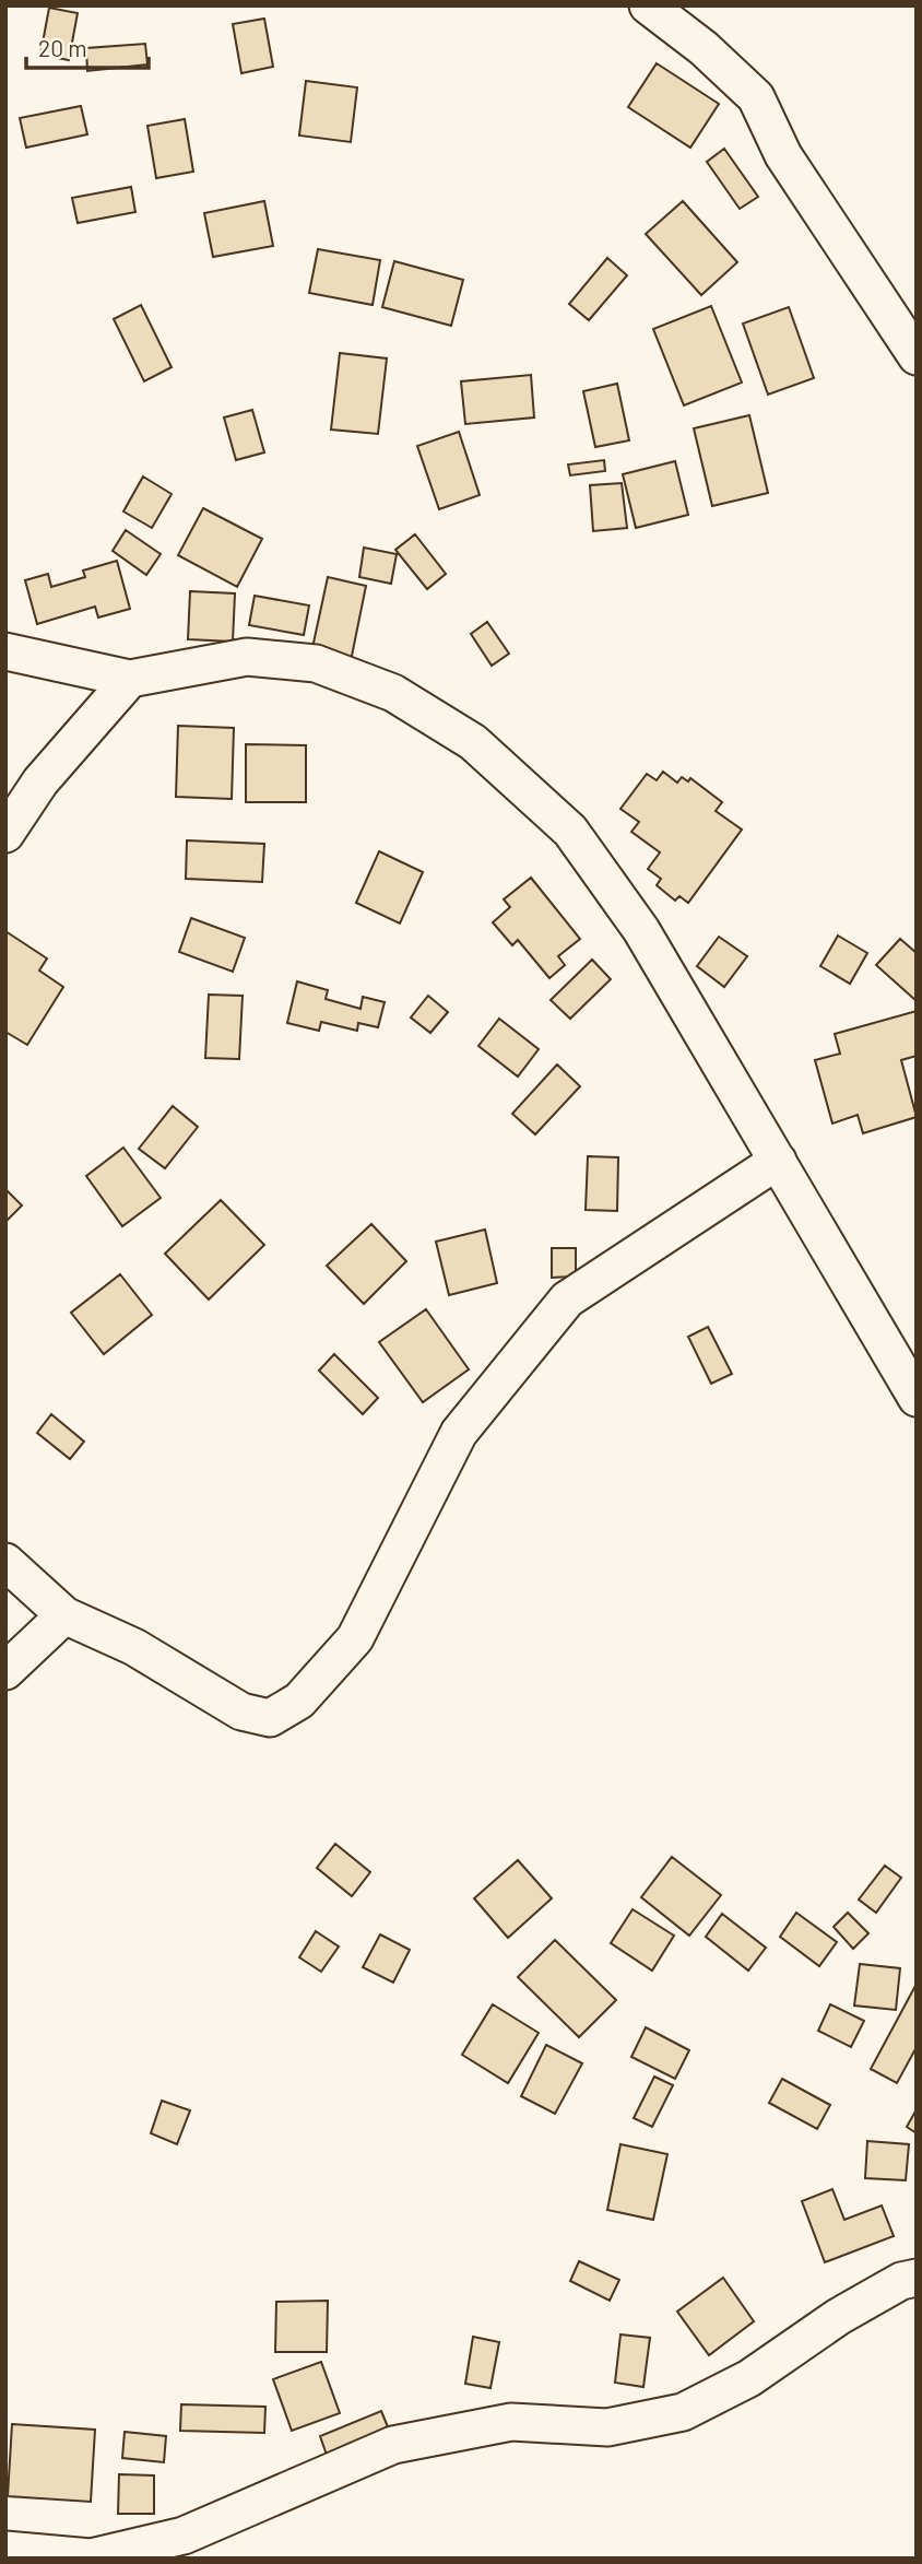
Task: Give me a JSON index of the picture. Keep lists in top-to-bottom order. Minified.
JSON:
{"scale_bar":"20 m"}
